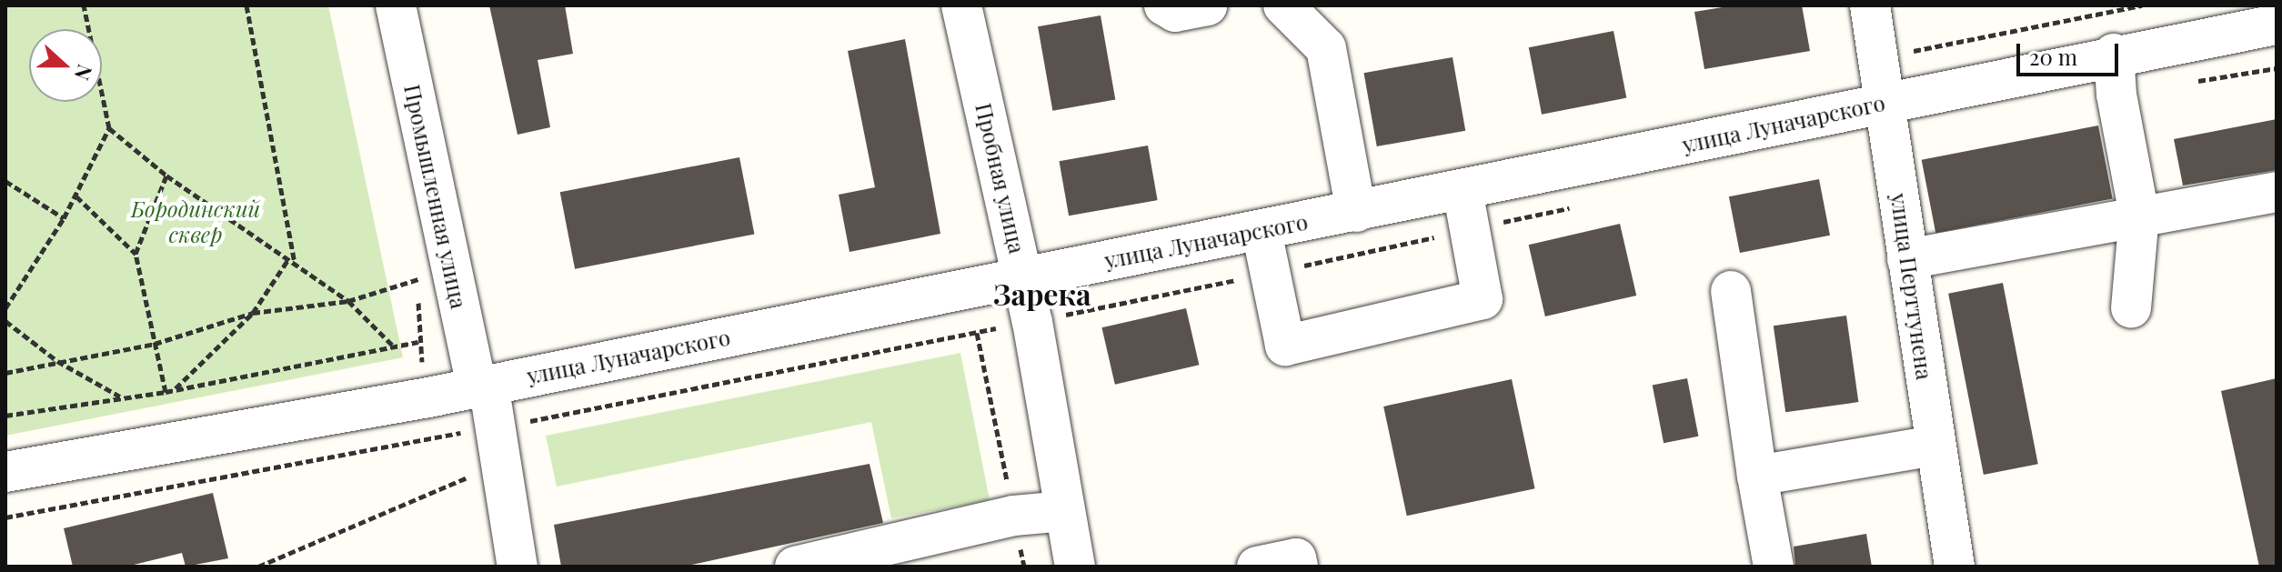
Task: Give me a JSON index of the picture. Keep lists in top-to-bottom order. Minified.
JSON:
{"streets":{"street":["улица Луначарского","Пробная улица","Промышленная улица","улица Перттунена"]},"crossings":[["улица Луначарского","Пробная улица"],["улица Луначарского","Промышленная улица"],["улица Луначарского","улица Перттунена"]],"districts":["Зарека"],"parks":["Бородинский сквер"],"scale_bar":"20 m","north":"right"}
